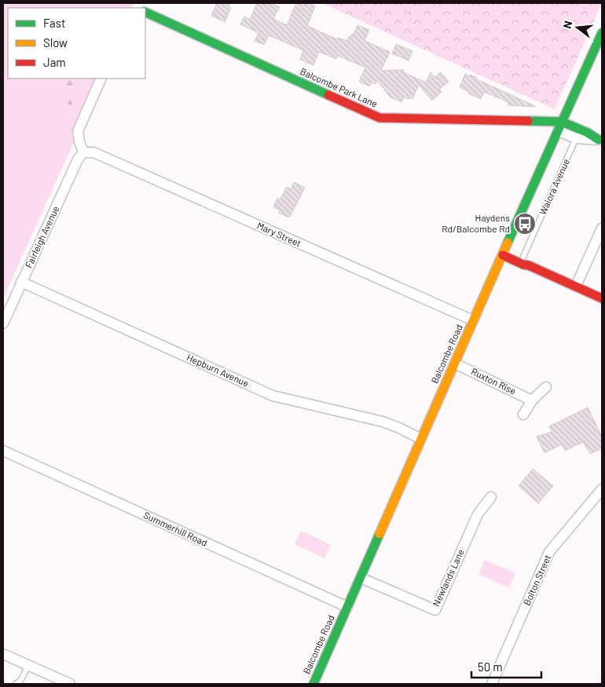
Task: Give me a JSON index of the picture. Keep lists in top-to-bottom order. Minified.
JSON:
{"streets":{"main road":["Balcombe Park Lane","Balcombe Road"],"street":["Mary Street","Fairleigh Avenue","Hepburn Avenue","Ruxton Rise","Summerhill Road","Newlands Lane","Bolton Street"],"lane":["Waiora Avenue"]},"crossings":[["Balcombe Park Lane","Balcombe Road"],["Mary Street","Fairleigh Avenue"],["Mary Street","Balcombe Road"],["Fairleigh Avenue","Hepburn Avenue"],["Balcombe Road","Hepburn Avenue"],["Balcombe Road","Ruxton Rise"],["Balcombe Road","Summerhill Road"],["Balcombe Road","Newlands Lane"]],"places":{"bus stop":["Haydens Rd/Balcombe Rd"]},"legend":["Fast","Slow","Jam"],"scale_bar":"50 m","north":"left"}
